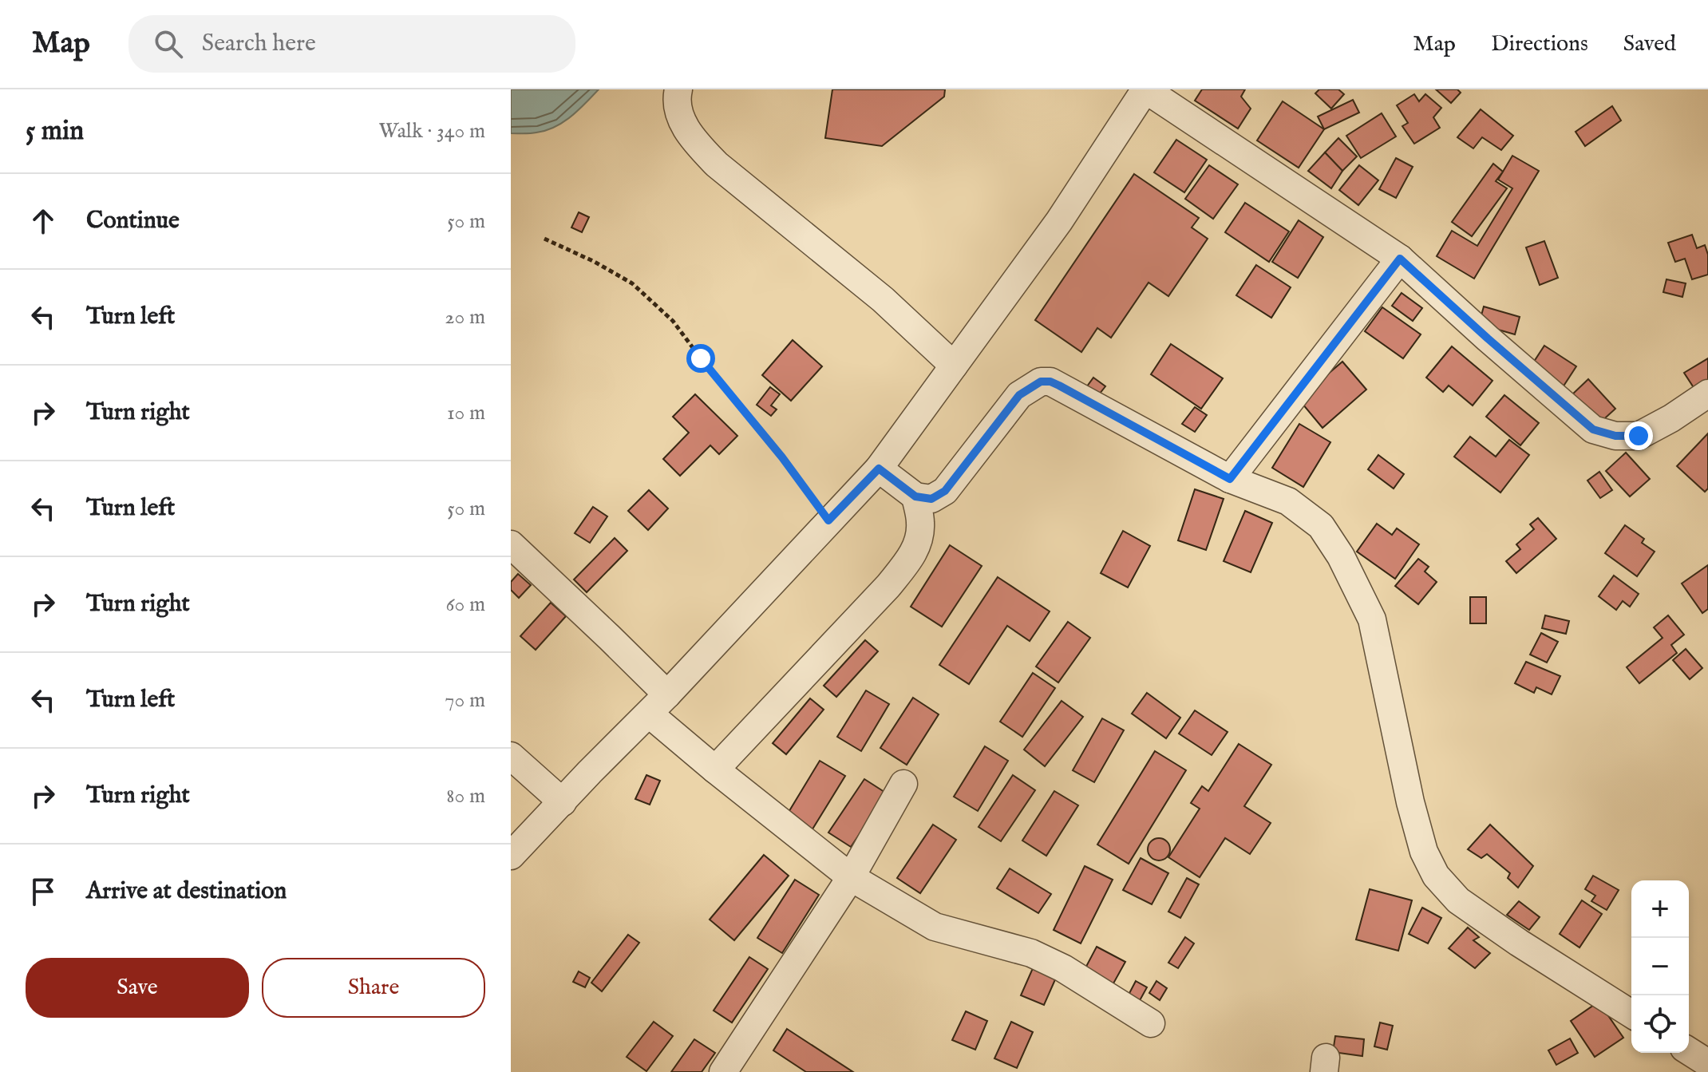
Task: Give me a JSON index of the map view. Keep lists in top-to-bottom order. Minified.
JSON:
{"page":{"header":"Map","search":"Search here","nav":["Map","Directions","Saved"],"heading":["5 min","Walk · 340 m"],"list":[["Continue","50 m"],["Turn left","20 m"],["Turn right","10 m"],["Turn left","50 m"],["Turn right","60 m"],["Turn left","70 m"],["Turn right","80 m"],"Arrive at destination"],"map_buttons":["+","−"],"buttons":["Save","Share"]}}
